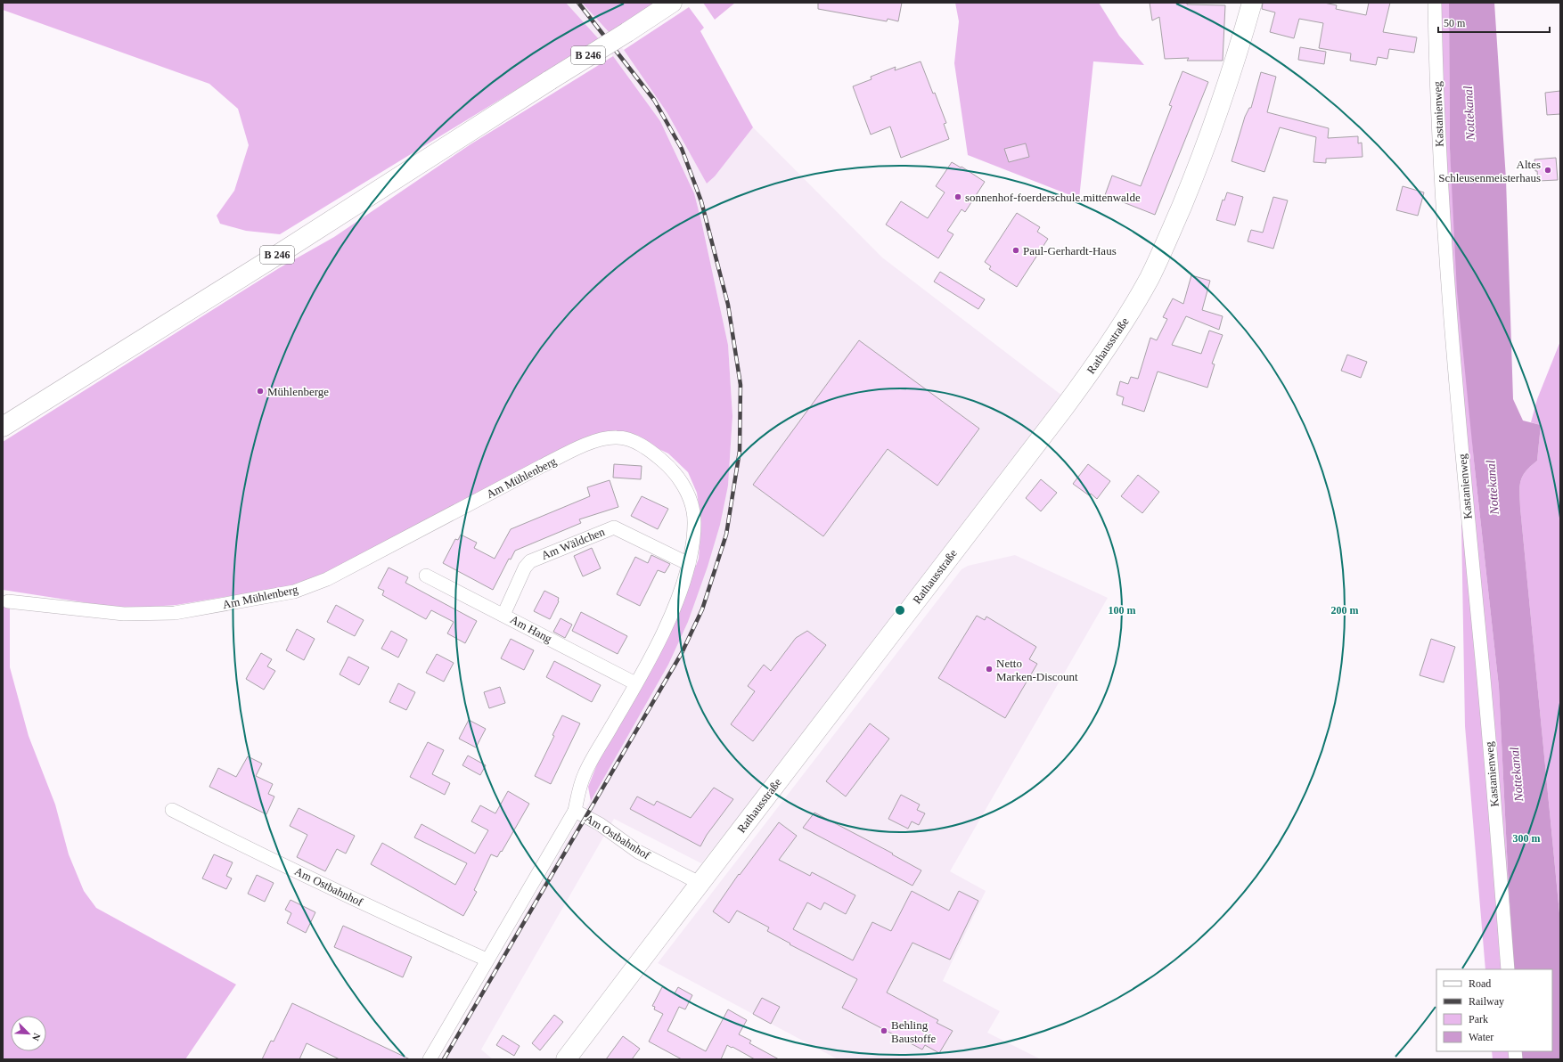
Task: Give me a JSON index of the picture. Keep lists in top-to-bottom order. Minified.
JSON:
{"streets":{"main road":["B 246","Rathausstraße"],"street":["Kastanienweg","Am Mühlenberg","Am Wäldchen","Am Hang","Am Ostbahnhof"]},"crossings":[["Rathausstraße","Am Ostbahnhof"],["Am Mühlenberg","Am Wäldchen"],["Am Mühlenberg","Am Hang"],["Am Mühlenberg","Am Ostbahnhof"],["Am Wäldchen","Am Hang"]],"water":["Nottekanal"],"places":["Altes Schleusenmeisterhaus","sonnenhof-foerderschule.mittenwalde","Paul-Gerhardt-Haus","Mühlenberge","Netto Marken-Discount","Behling Baustoffe"],"legend":["Road","Railway","Park","Water"],"scale_bar":"50 m","north":"bottom right","rings":["100 m","200 m","300 m"]}
